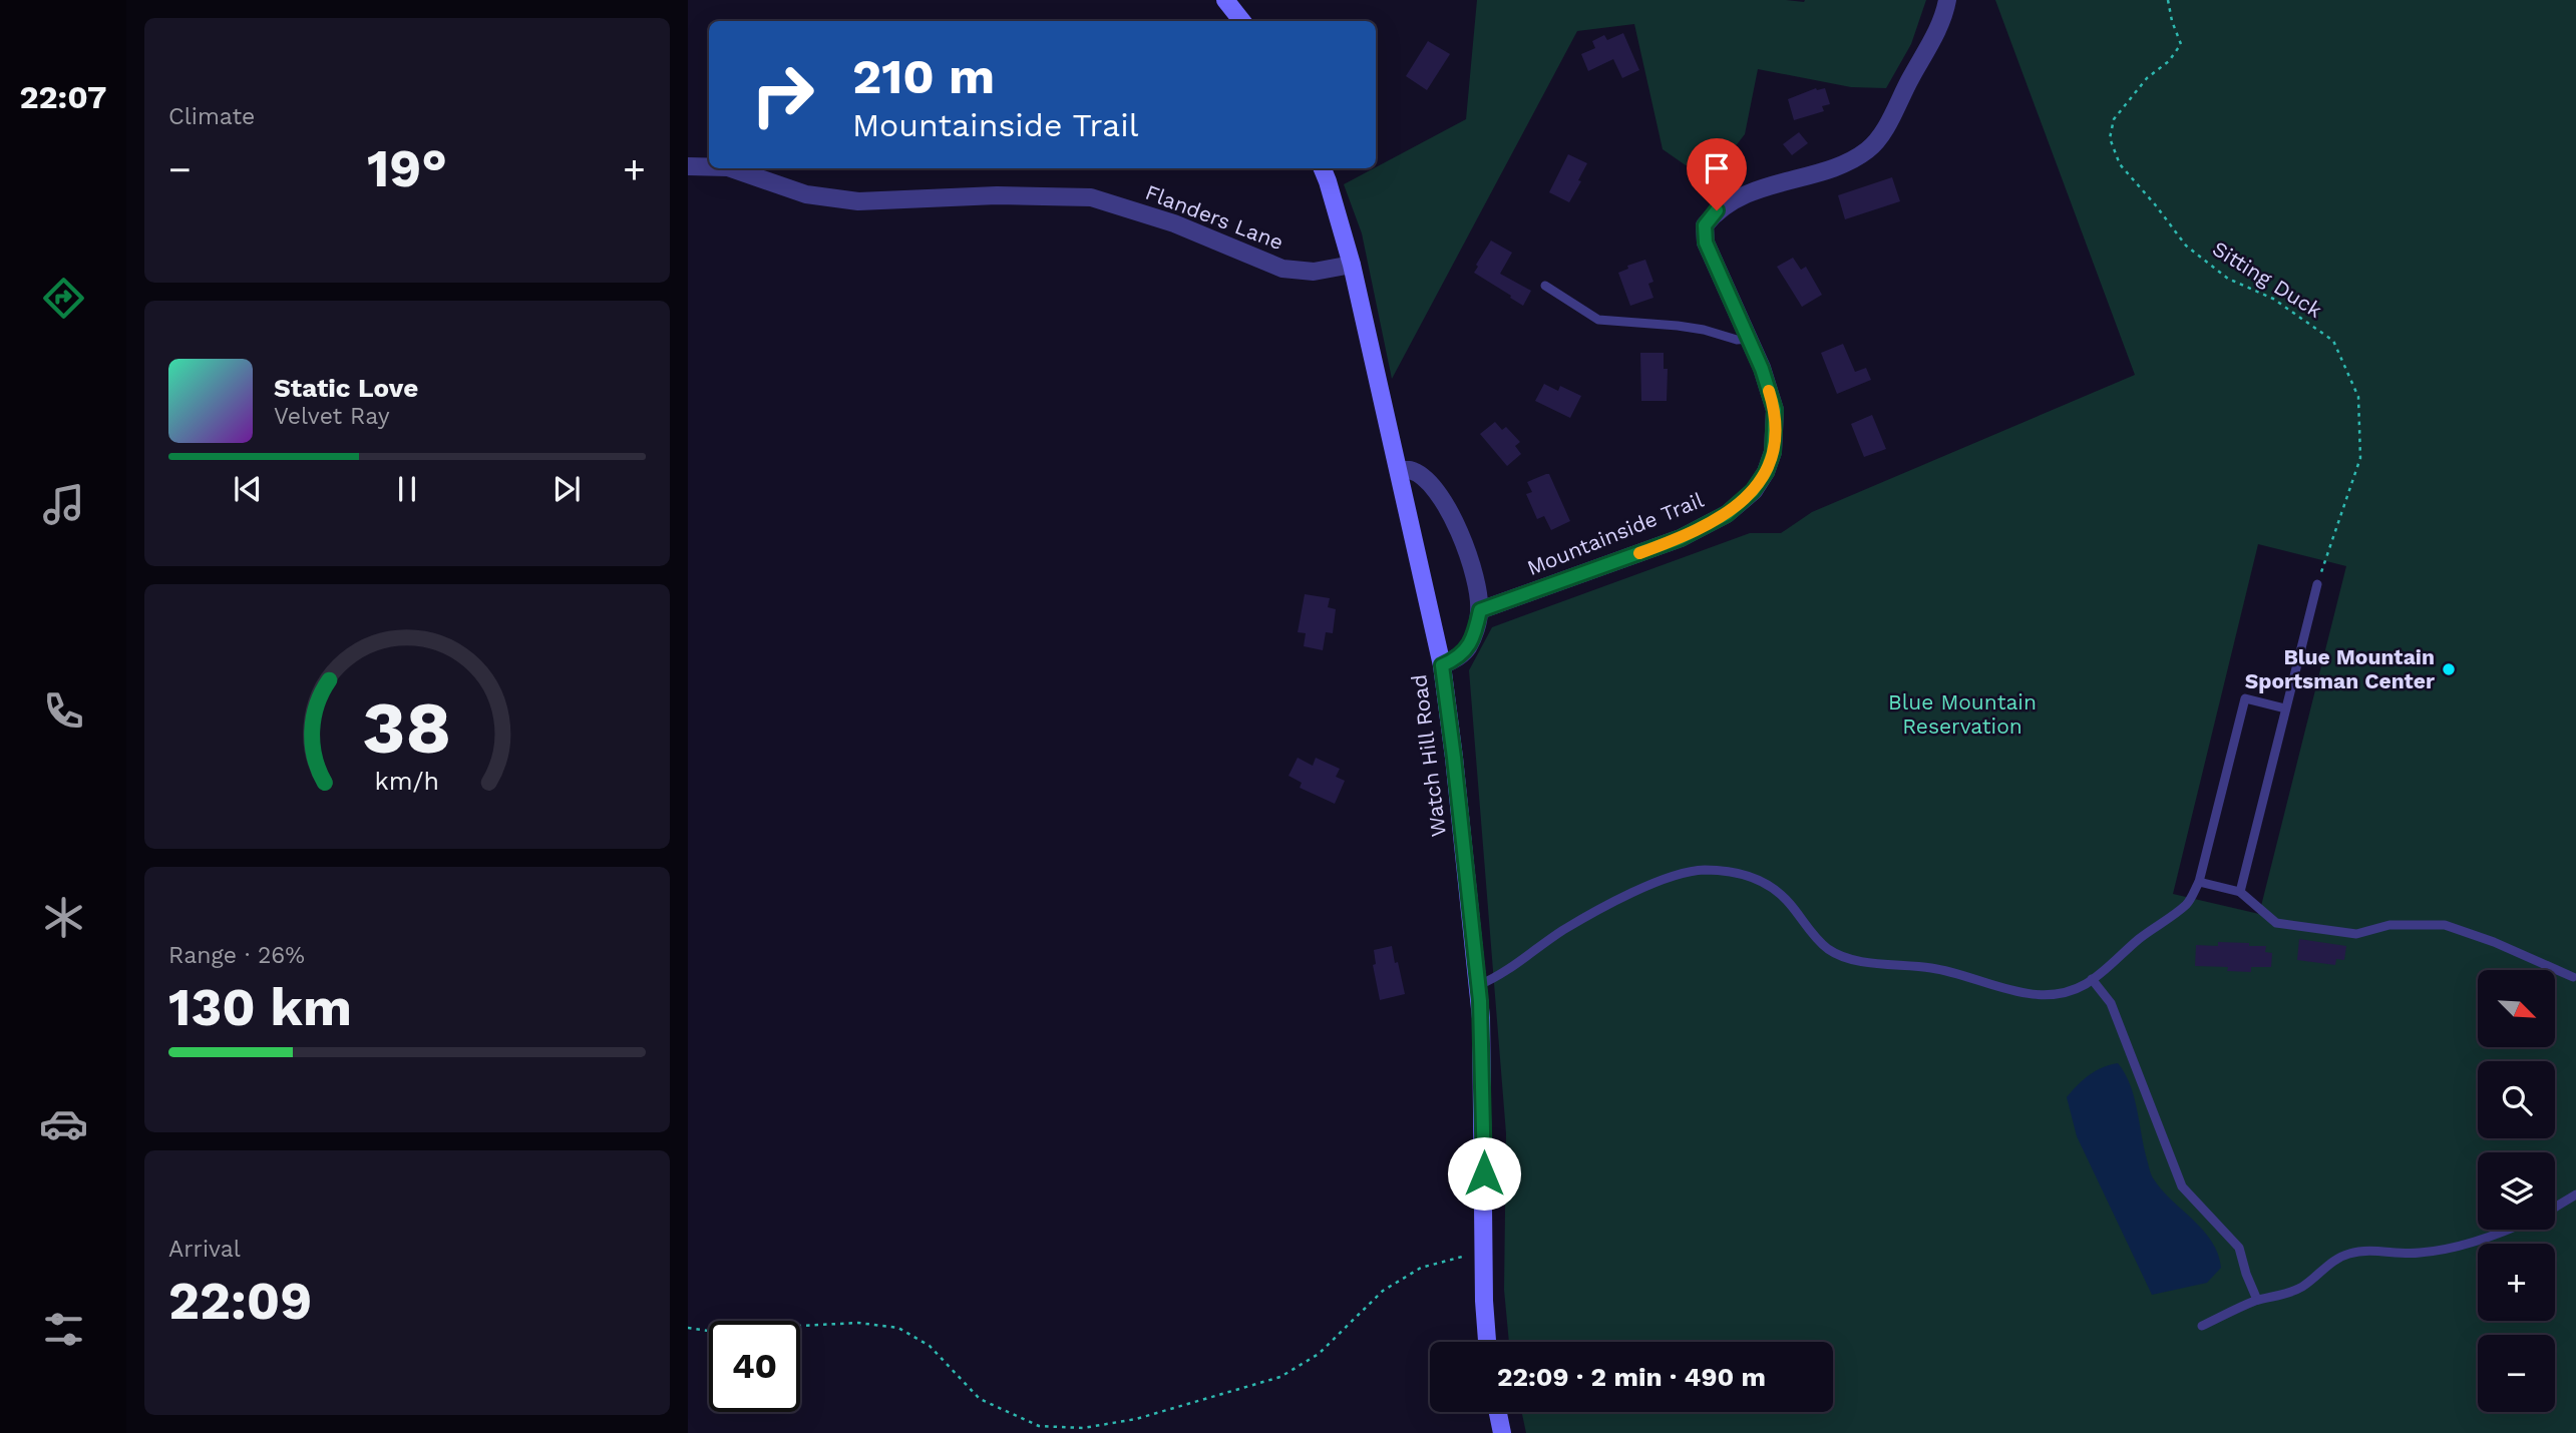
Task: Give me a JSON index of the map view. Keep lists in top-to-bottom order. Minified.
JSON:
{"streets":{"street":["Flanders Lane","Mountainside Trail","Watch Hill Road"],"path":["Sitting Duck"]},"crossings":[["Flanders Lane","Watch Hill Road"]],"parks":["Blue Mountain Reservation"],"places":["Blue Mountain Sportsman Center"],"north":"bottom right","page":{"tabs":"22:07","tile":["Climate",["Range · 26%","130 km"],["Arrival","22:09"]],"turn":["210 m","Mountainside Trail"],"heat":["−","19°","+"],"song":["Static Love","Velvet Ray"],"map_buttons":["+","−"],"limit":"40","trip":"22:09 · 2 min · 490 m","gauge":["38","km/h"]}}
